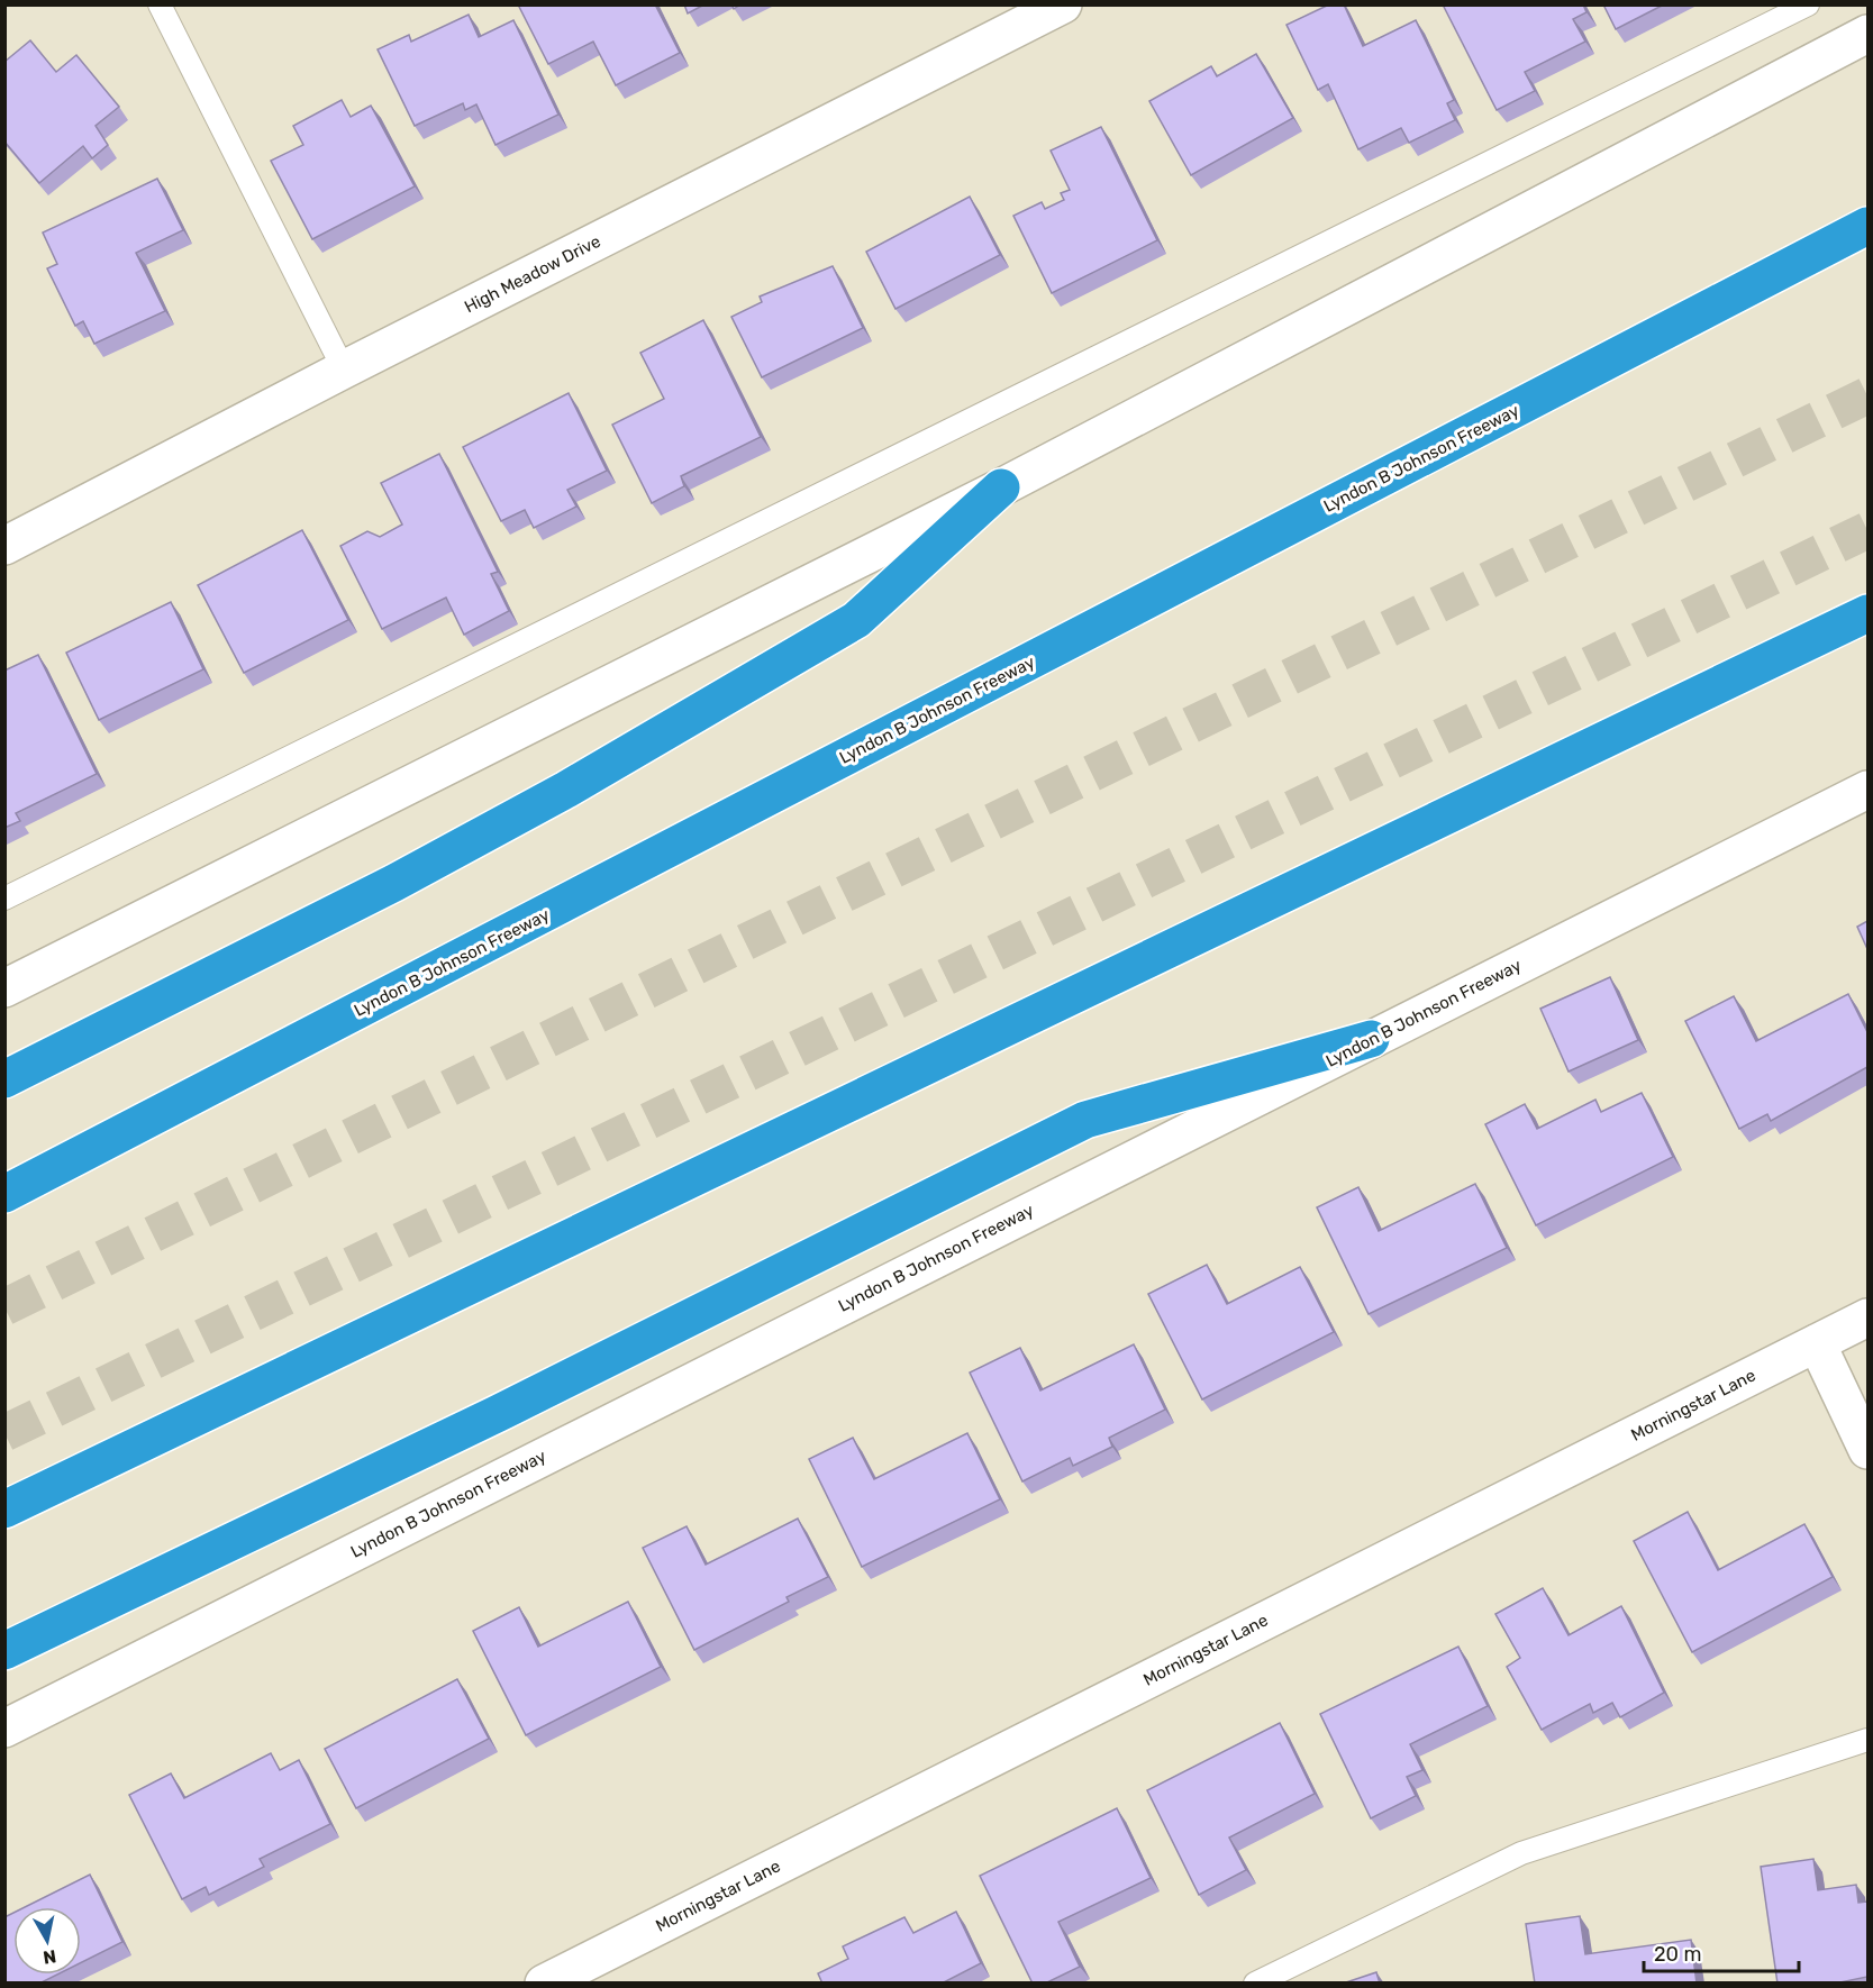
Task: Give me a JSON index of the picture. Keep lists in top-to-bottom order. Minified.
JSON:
{"streets":{"highway":["Lyndon B Johnson Freeway"],"main road":["High Meadow Drive","Morningstar Lane"]},"scale_bar":"20 m","north":"bottom"}
